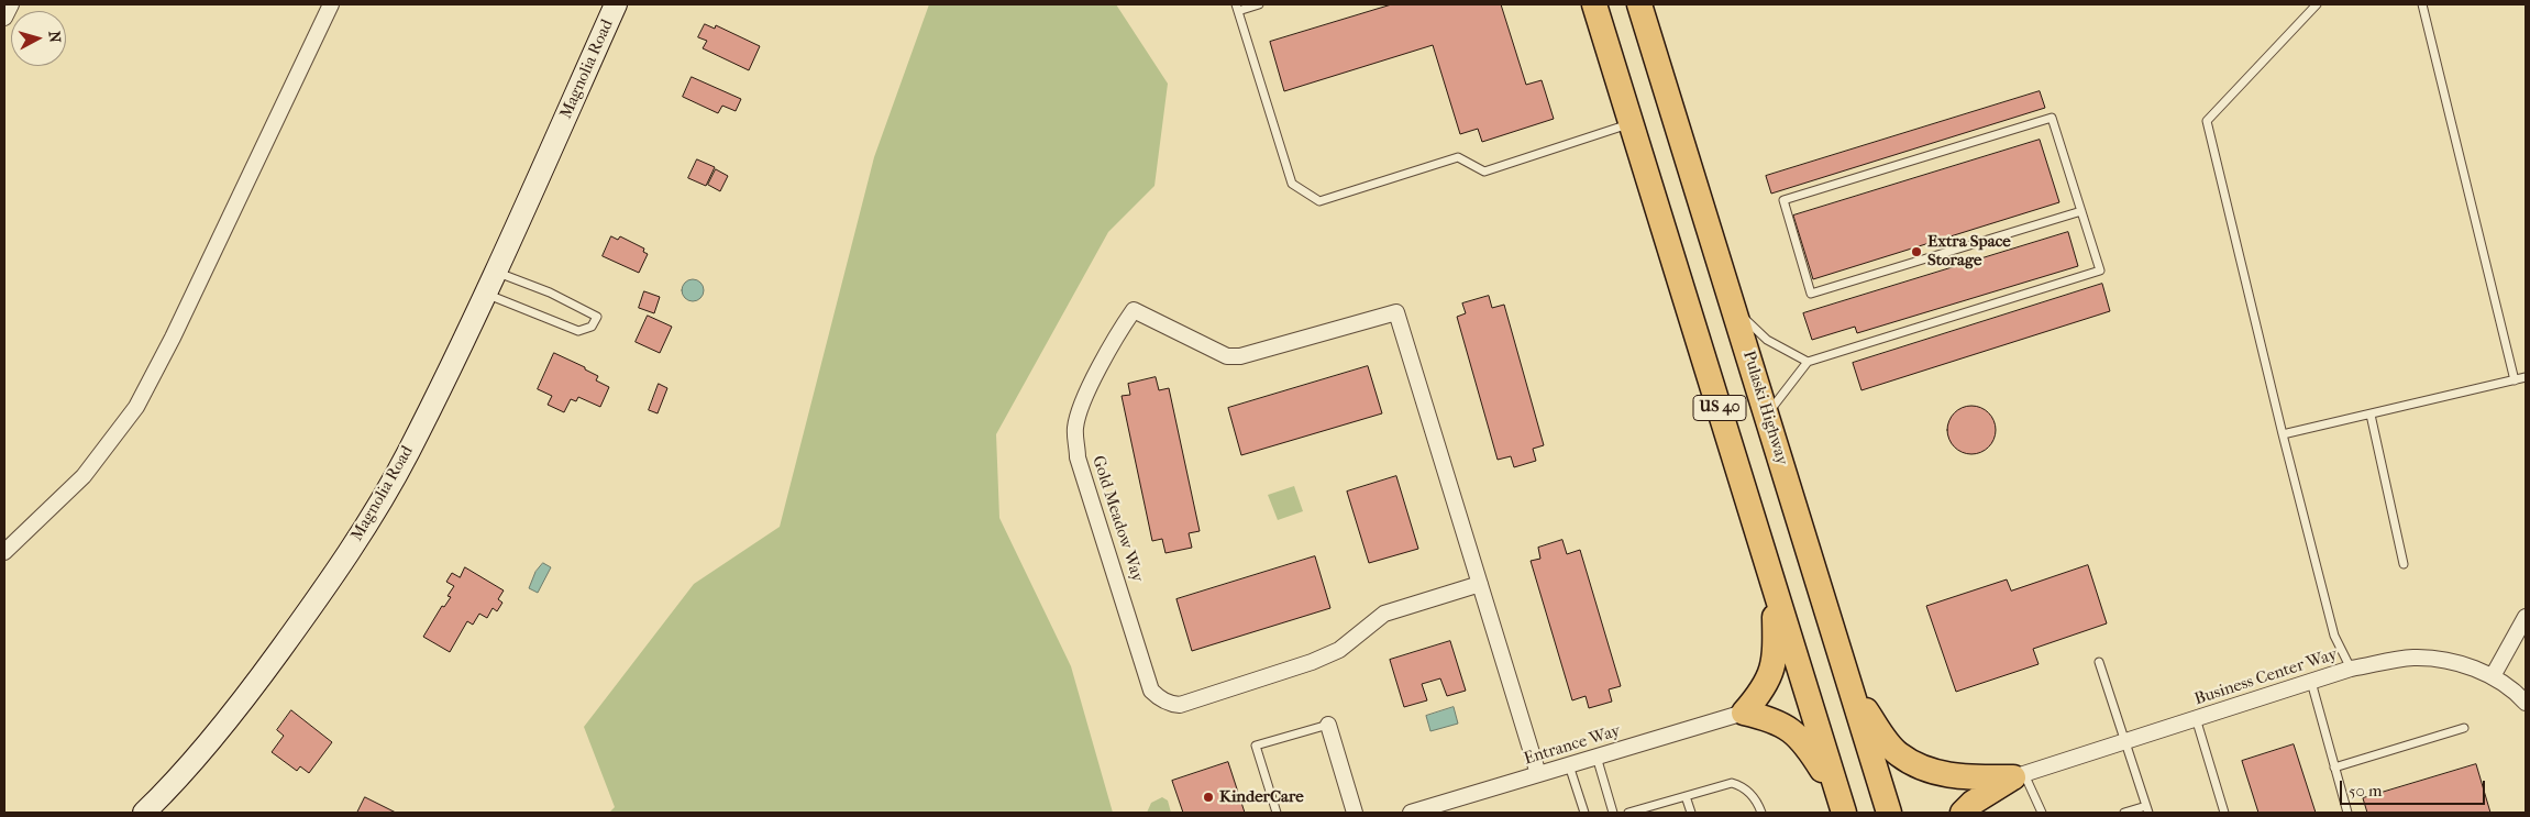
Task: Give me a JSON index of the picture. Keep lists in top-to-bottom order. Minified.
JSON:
{"streets":{"highway":["US 40","Pulaski Highway"],"main road":["Magnolia Road"],"street":["Gold Meadow Way","Business Center Way","Entrance Way"]},"crossings":[["Gold Meadow Way","Entrance Way"]],"places":["Extra Space Storage","KinderCare"],"scale_bar":"50 m","north":"right"}
